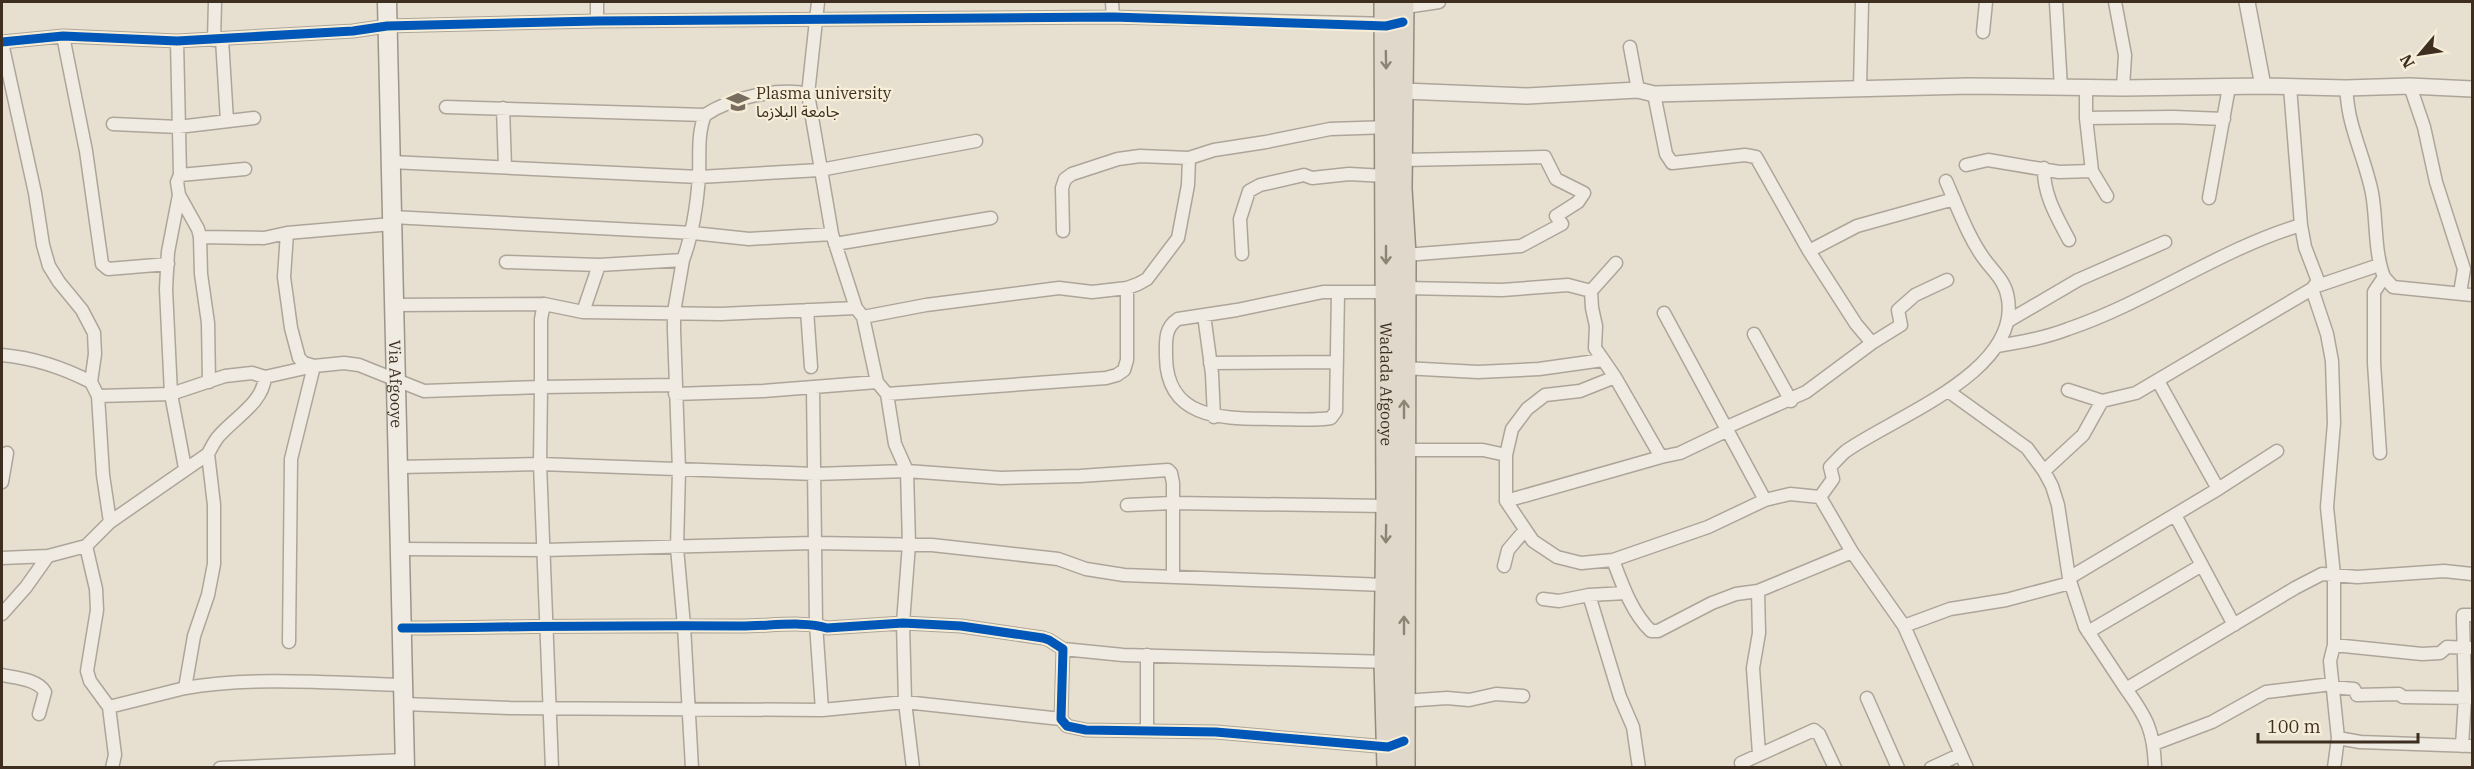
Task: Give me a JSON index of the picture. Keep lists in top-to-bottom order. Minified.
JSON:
{"streets":{"highway":["Wadada Afgooye"],"main road":["Via Afgooye"]},"places":{"school or university":["Plasma university جامعة البلازما"]},"scale_bar":"100 m","north":"bottom left"}
